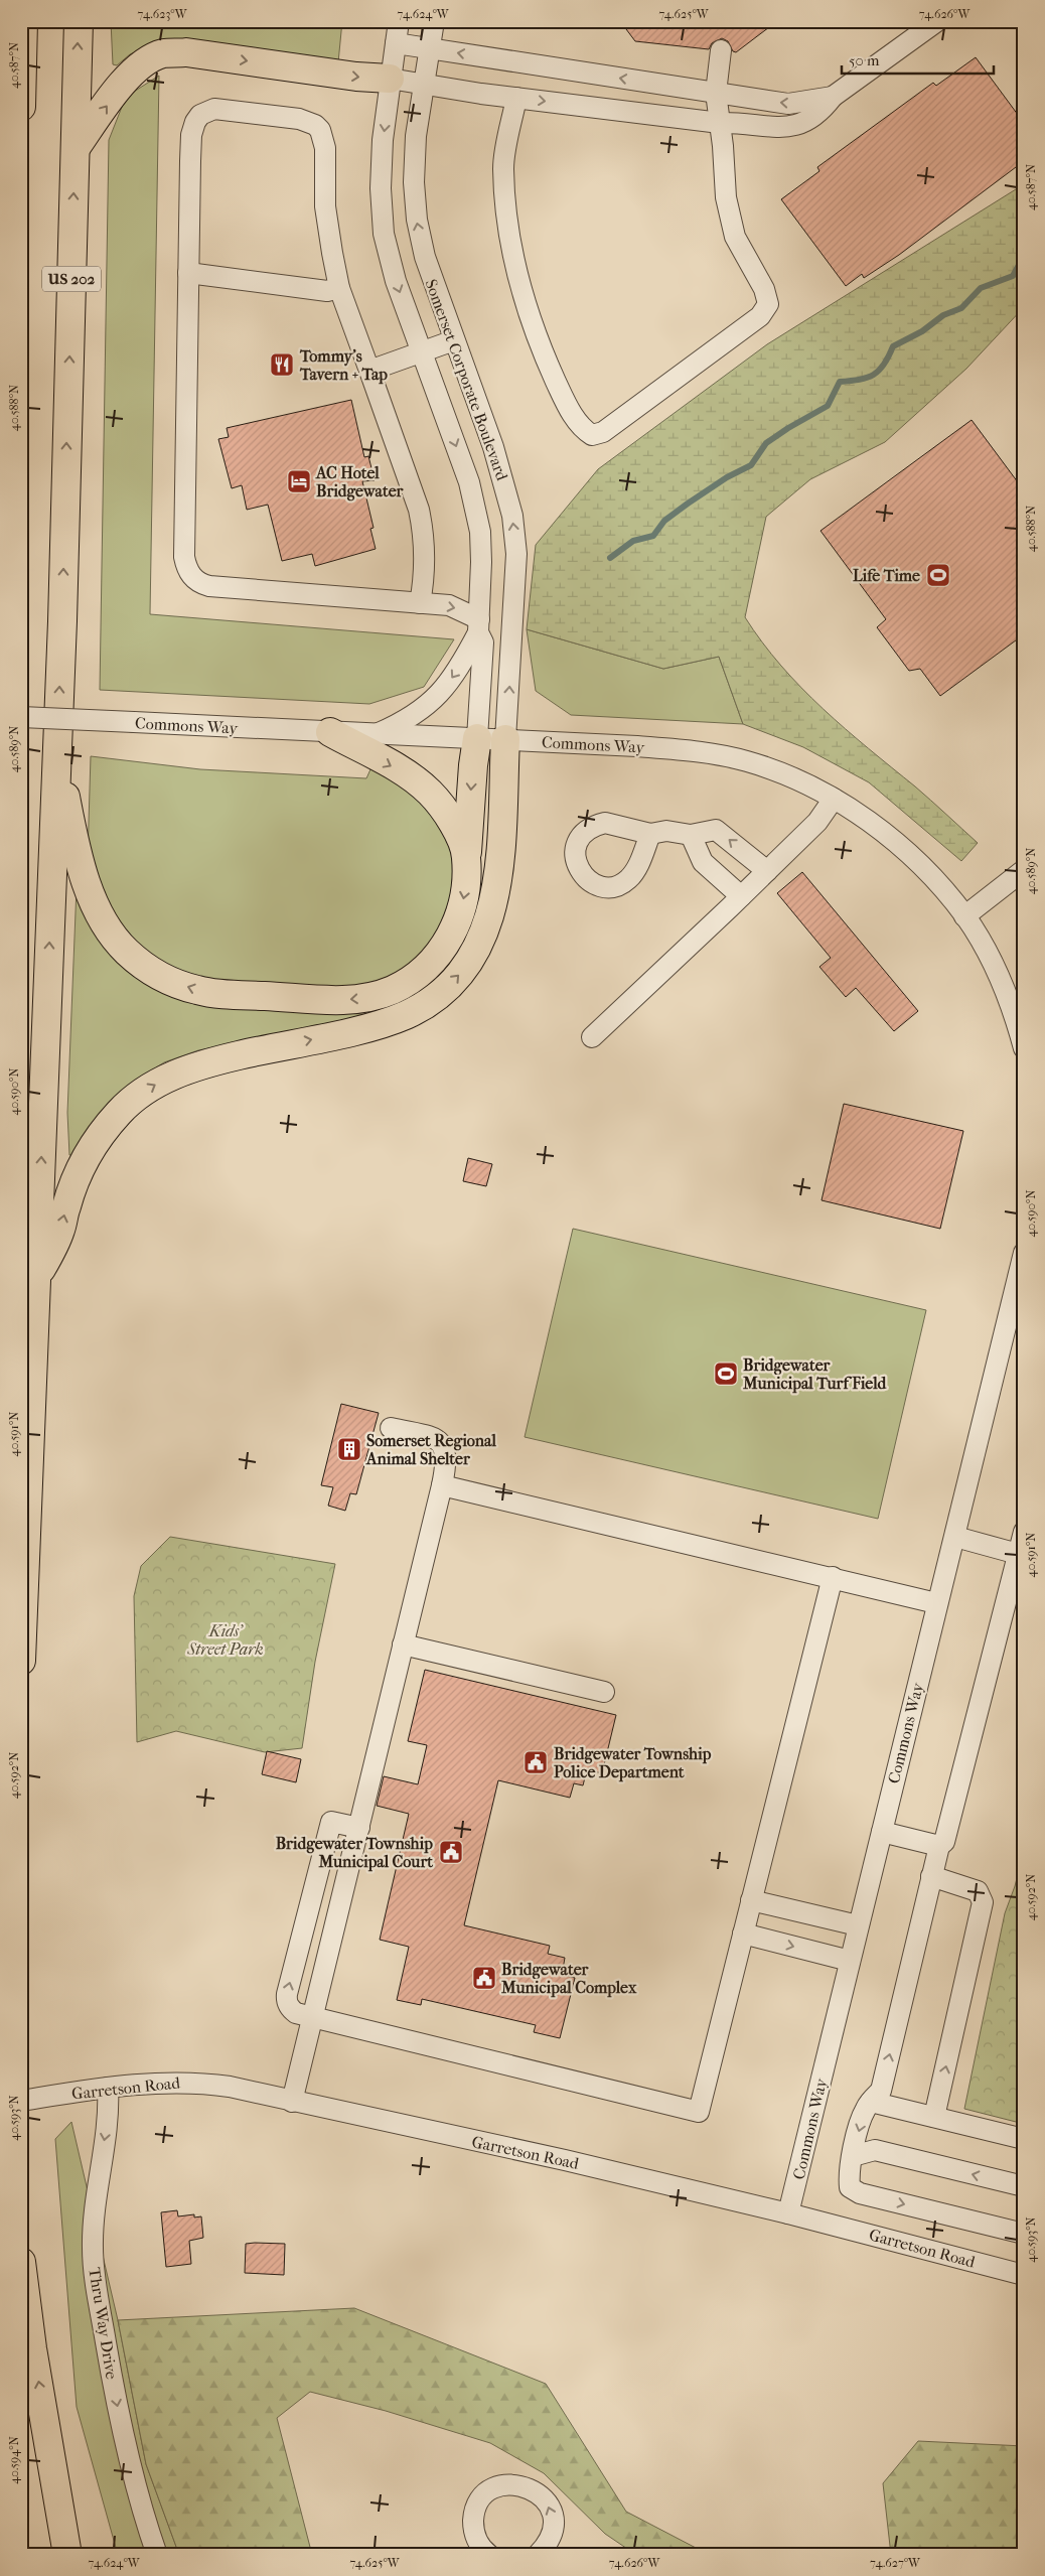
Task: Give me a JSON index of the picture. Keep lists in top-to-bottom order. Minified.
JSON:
{"streets":{"highway":["US 202"],"street":["Somerset Corporate Boulevard","Commons Way","Garretson Road","Thru Way Drive"]},"crossings":[["Somerset Corporate Boulevard","Commons Way"],["Commons Way","Garretson Road"],["Garretson Road","Thru Way Drive"]],"one_way":["Thru Way Drive"],"parks":["Kids' Street Park"],"places":{"restaurant":["Tommy's Tavern + Tap"],"hotel":["AC Hotel Bridgewater"],"sports":["Life Time","Bridgewater Municipal Turf Field"],"building":["Somerset Regional Animal Shelter"],"public building":["Bridgewater Township Police Department","Bridgewater Township Municipal Court","Bridgewater Municipal Complex"]},"scale_bar":"50 m","coordinates":["74.623°W","74.624°W","74.625°W","74.626°W","40.587°N","40.588°N","40.589°N","40.590°N","40.591°N","40.592°N","40.593°N","40.594°N","74.627°W"]}
